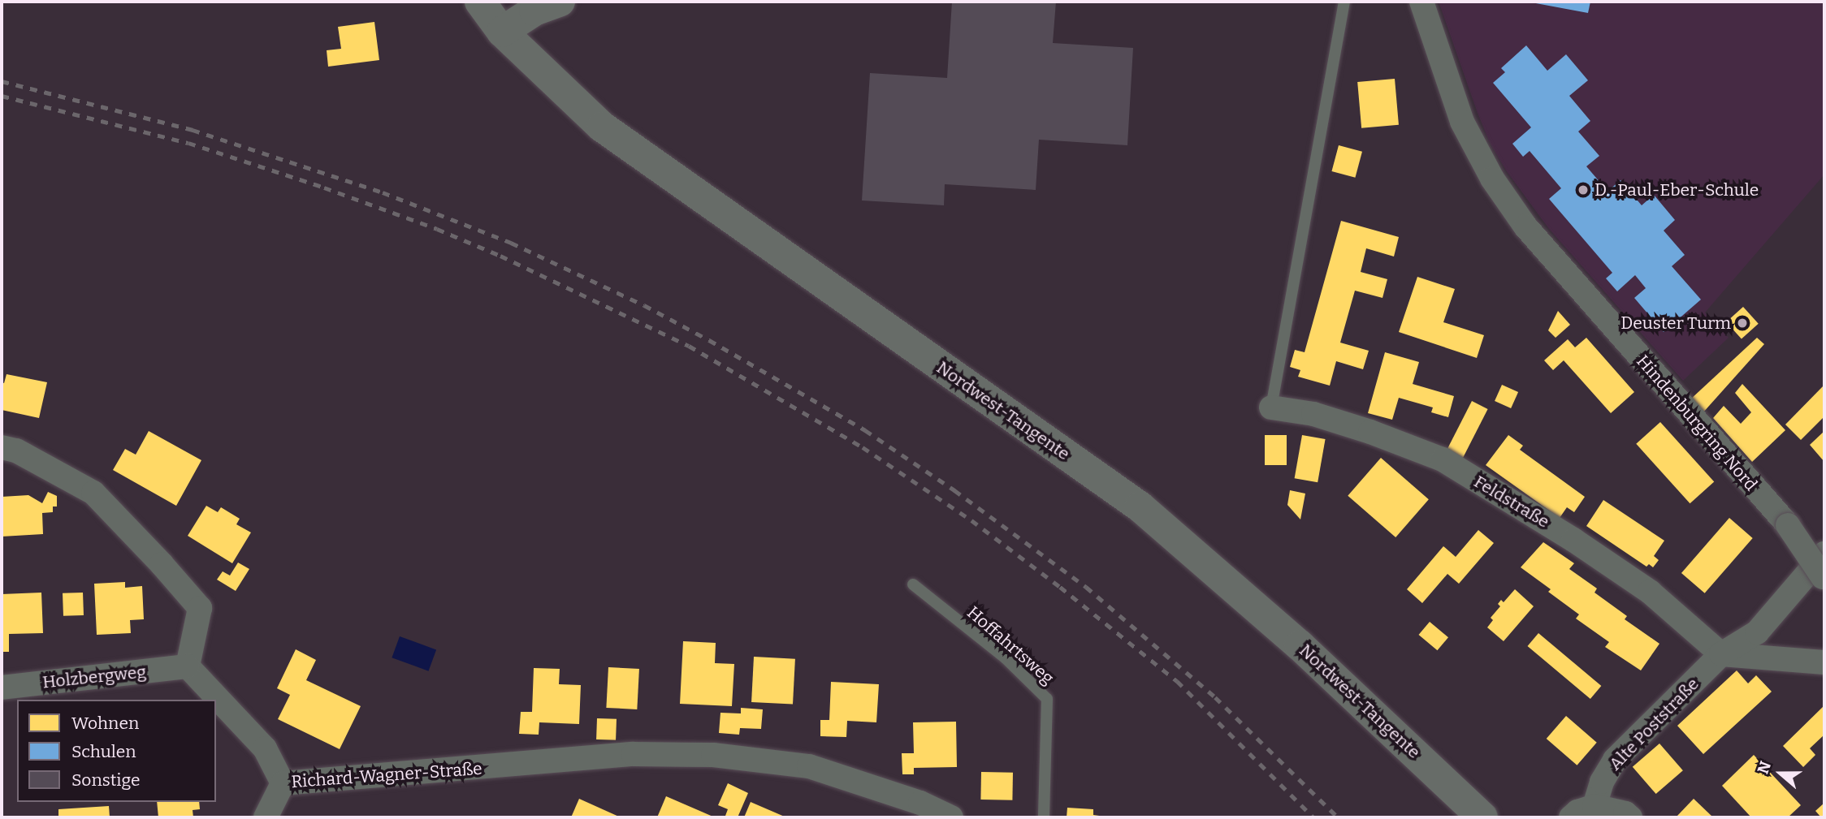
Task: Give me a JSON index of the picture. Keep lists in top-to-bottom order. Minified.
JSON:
{"streets":{"main road":["Nordwest-Tangente"],"street":["Hindenburgring Nord","Feldstraße","Holzbergweg","Alte Poststraße","Richard-Wagner-Straße"],"lane":["Hoffahrtsweg"]},"crossings":[["Hindenburgring Nord","Alte Poststraße"],["Feldstraße","Alte Poststraße"],["Holzbergweg","Richard-Wagner-Straße"]],"places":["D.-Paul-Eber-Schule","Deuster Turm"],"legend":["Wohnen","Schulen","Sonstige"],"north":"left"}
